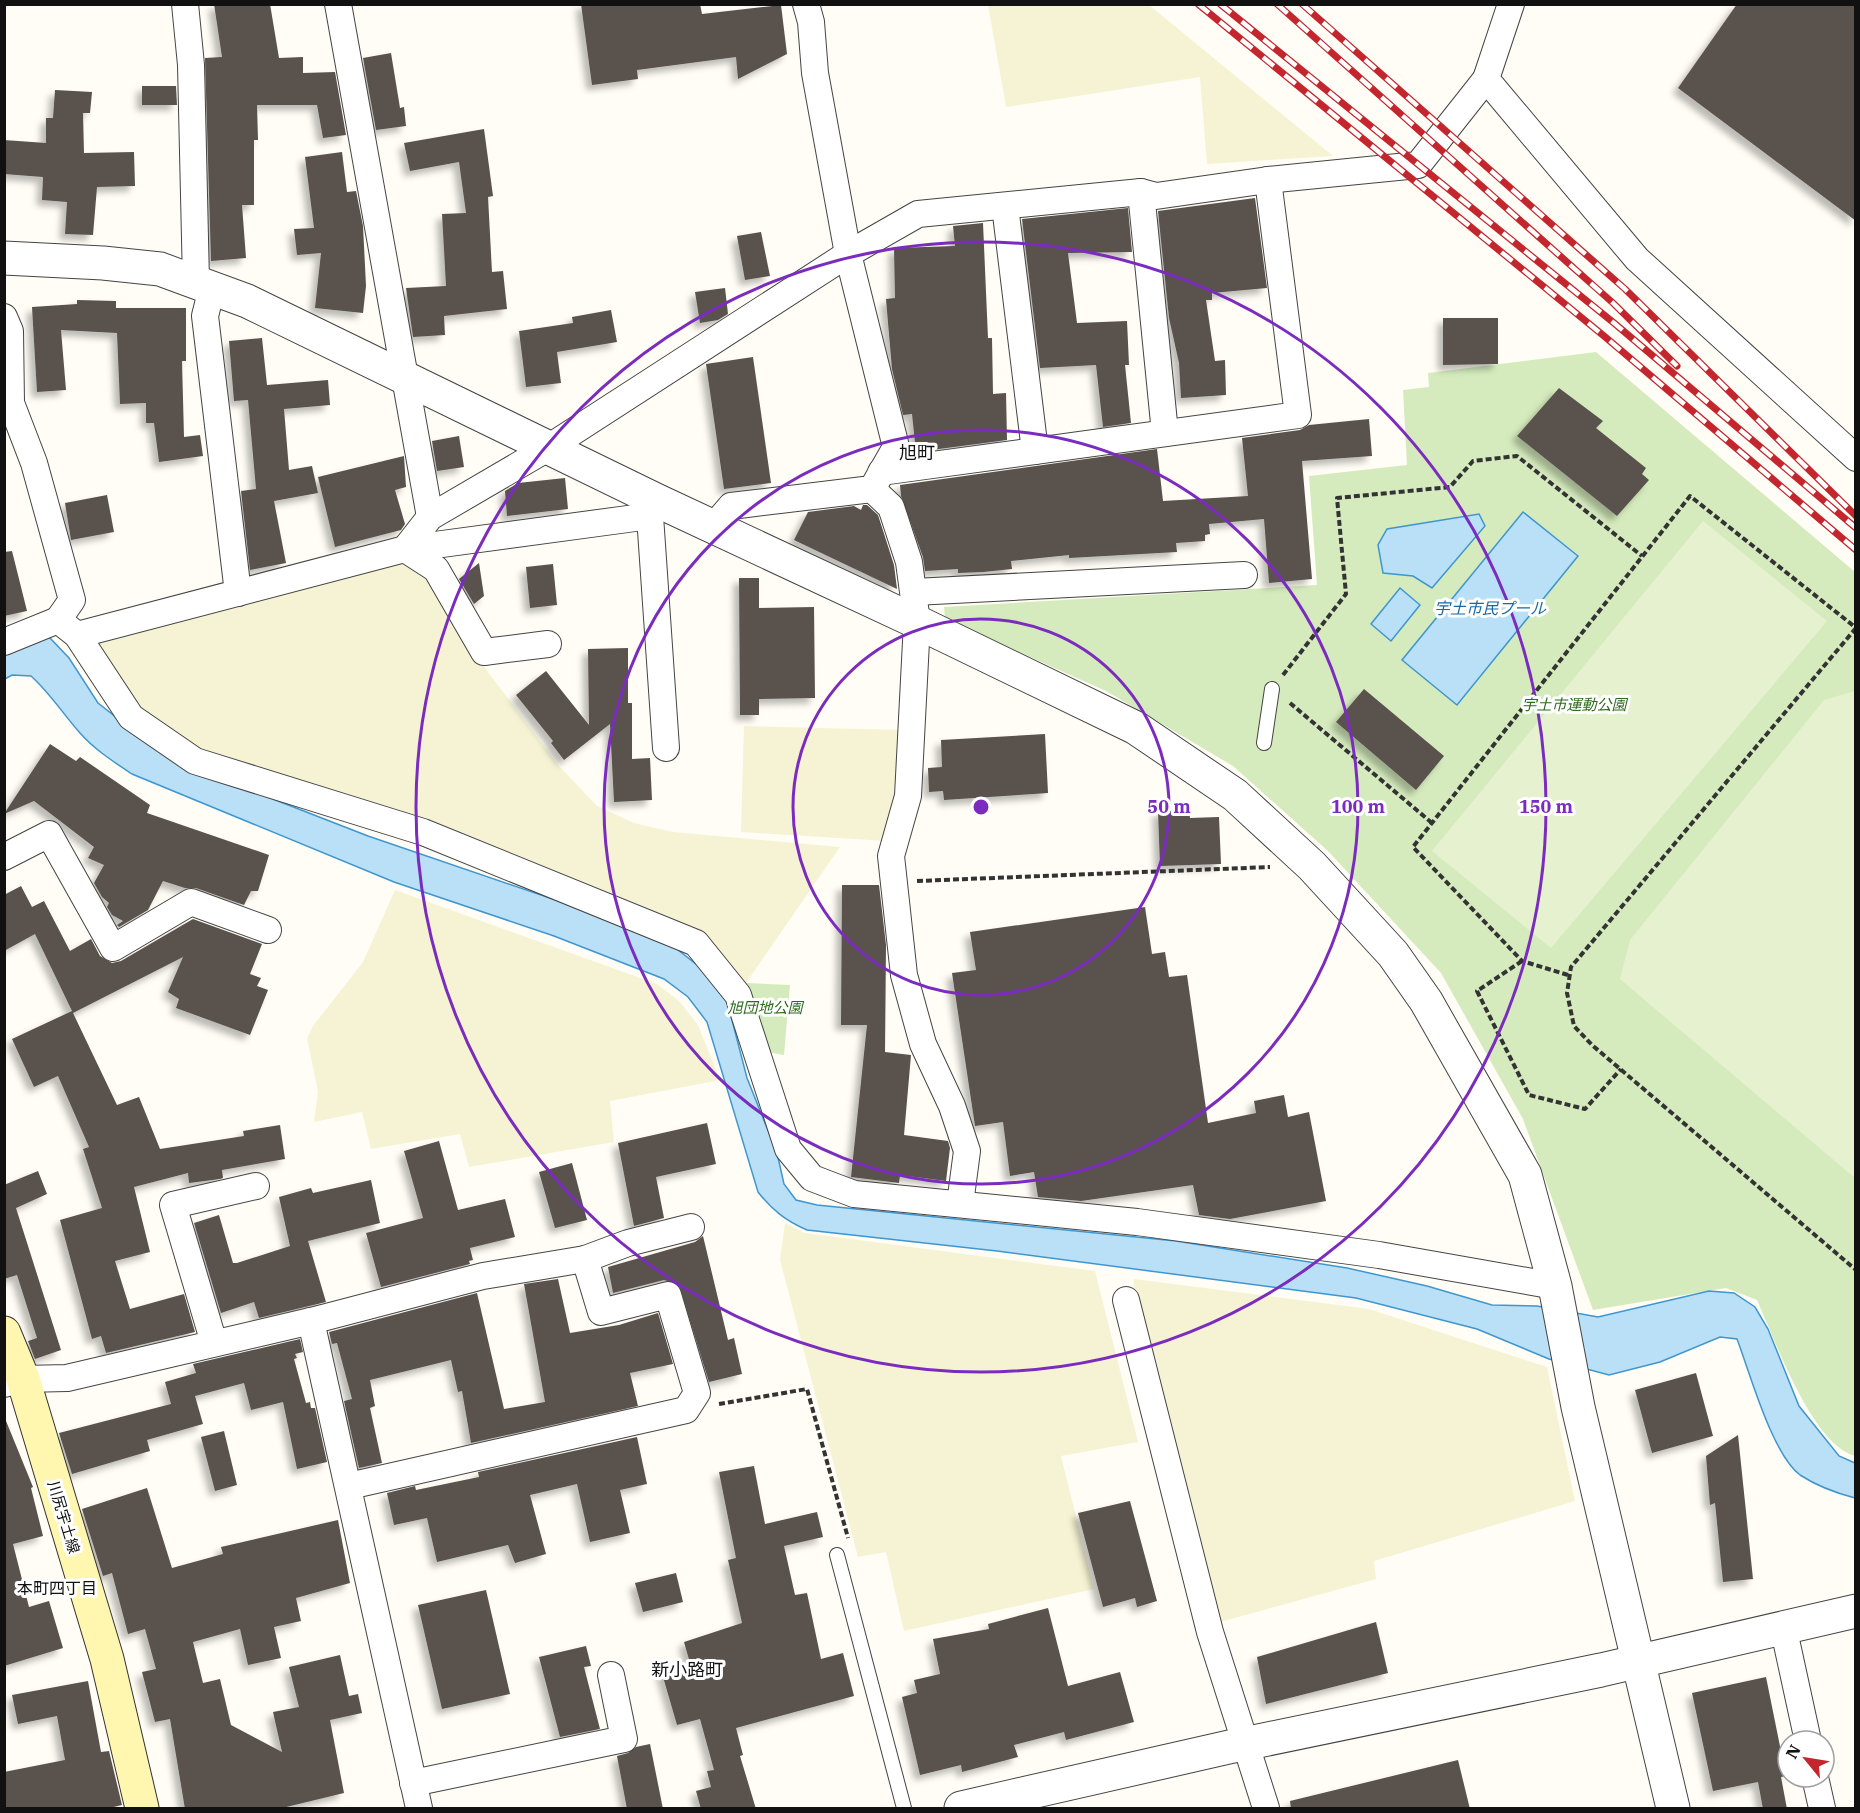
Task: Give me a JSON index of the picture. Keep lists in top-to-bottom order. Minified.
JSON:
{"streets":{"main road":["川尻宇土線"]},"districts":["旭町","本町四丁目","新小路町"],"water":["宇土市民プール"],"parks":["宇土市運動公園","旭団地公園"],"north":"top left","rings":["50 m","100 m","150 m"]}
